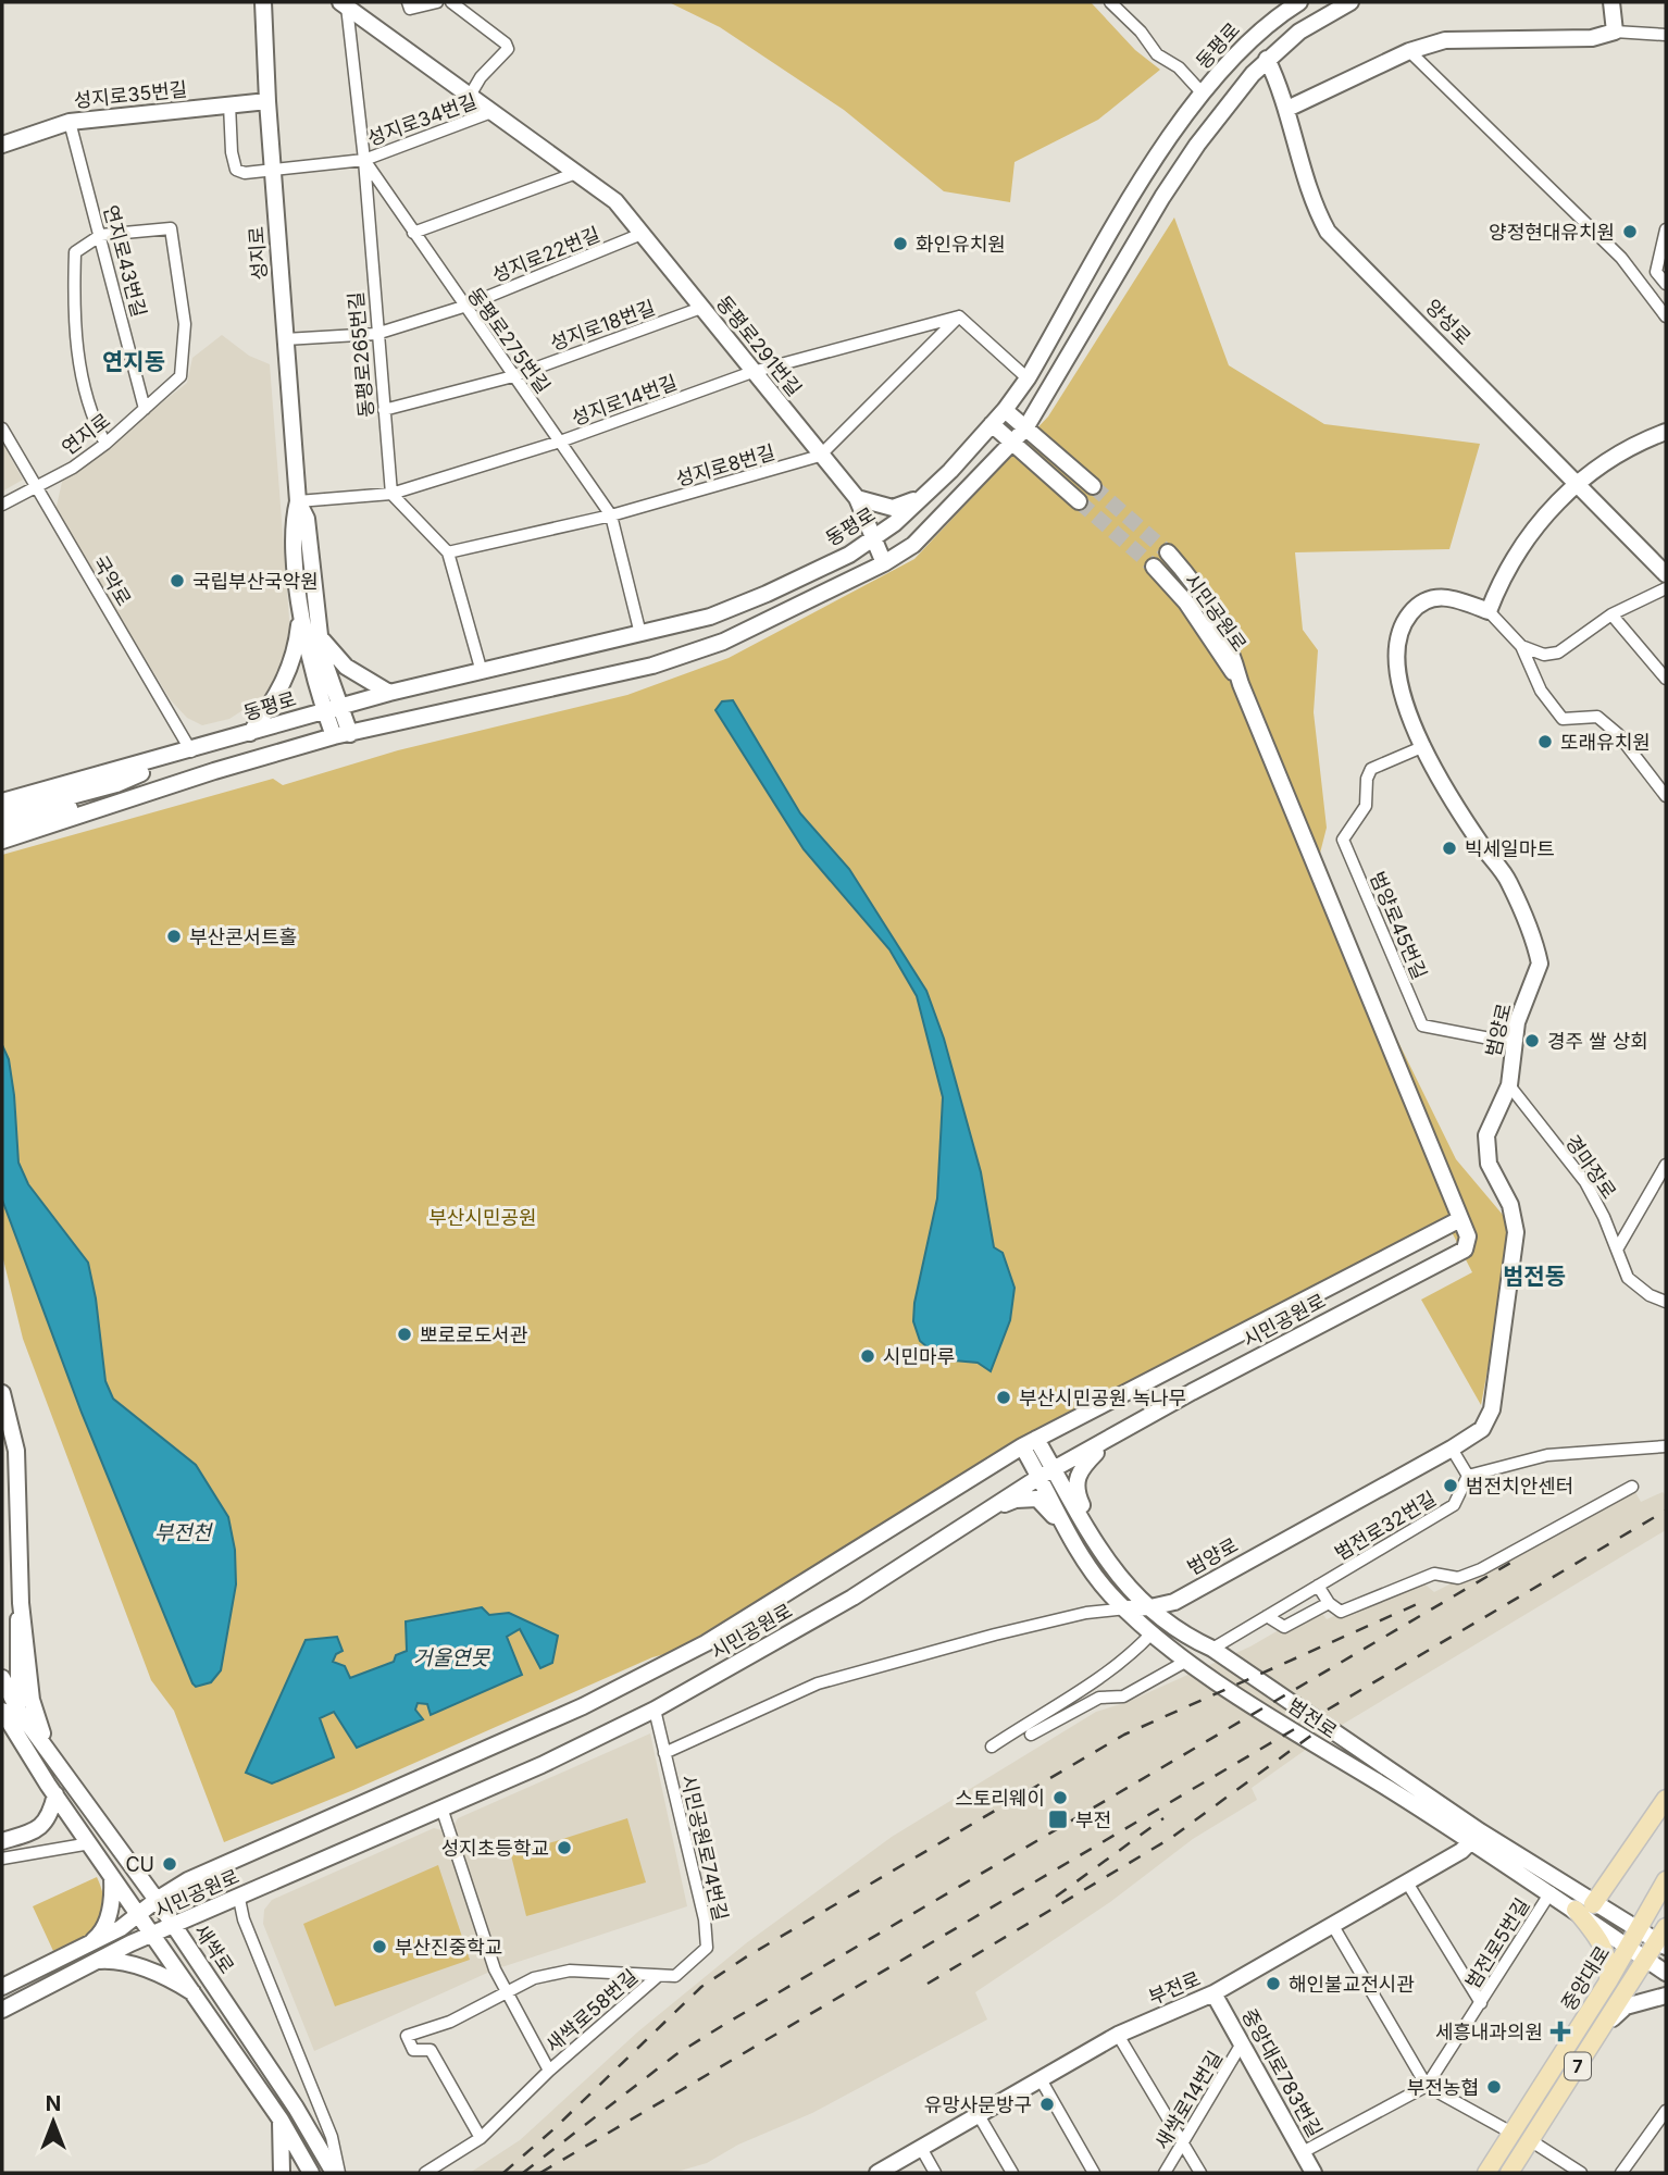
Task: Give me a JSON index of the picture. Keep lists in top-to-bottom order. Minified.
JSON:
{"streets":{"main road":["동평로","성지로35번길","성지로","양성로","동평로291번길","시민공원로","범양로","범전로","새싹로","중앙대로","부전로","7","중앙대로783번길"],"street":["성지로34번길","성지로22번길","연지로43번길","성지로18번길","동평로275번길","동평로265번길","성지로14번길","연지로","성지로8번길","국악로","범양로45번길","경마장로","범전로32번길","시민공원로74번길","범전로5번길","새싹로58번길","새싹로14번길"]},"crossings":[["동평로","성지로"],["동평로","동평로275번길"],["동평로","동평로291번길"],["동평로","국악로"],["성지로35번길","성지로34번길"],["성지로35번길","성지로"],["성지로35번길","연지로43번길"],["성지로34번길","성지로"],["성지로34번길","동평로275번길"],["성지로34번길","동평로291번길"],["성지로34번길","동평로265번길"],["성지로","성지로22번길"],["성지로","성지로14번길"],["성지로22번길","동평로275번길"],["성지로22번길","동평로291번길"],["성지로22번길","동평로265번길"],["연지로43번길","연지로"],["성지로18번길","동평로275번길"],["성지로18번길","동평로291번길"],["성지로18번길","동평로265번길"],["동평로275번길","동평로265번길"],["동평로275번길","성지로14번길"],["동평로275번길","성지로8번길"],["동평로291번길","동평로265번길"],["동평로291번길","성지로14번길"],["동평로291번길","성지로8번길"],["동평로265번길","성지로14번길"],["성지로14번길","성지로8번길"],["연지로","국악로"],["시민공원로","범전로"],["시민공원로","시민공원로74번길"],["시민공원로","새싹로"],["시민공원로","새싹로58번길"],["범양로45번길","범양로"],["범양로","경마장로"],["범양로","범전로"],["범전로32번길","범전로"],["범전로","범전로5번길"],["범전로","중앙대로"],["범전로","부전로"],["범전로","7"],["시민공원로74번길","새싹로58번길"],["범전로5번길","중앙대로783번길"],["부전로","중앙대로783번길"],["중앙대로783번길","새싹로14번길"]],"districts":["연지동","범전동"],"water":["부전천","거울연못"],"parks":["부산시민공원"],"places":{"other":["양정현대유치원","화인유치원","국립부산국악원","또래유치원","빅세일마트","부산콘서트홀","경주 쌀 상회","뽀로로도서관","시민마루","부산시민공원 녹나무","범전치안센터","스토리웨이","성지초등학교","CU","부산진중학교","해인불교전시관","부전농협","유망사문방구"],"transit":["부전"],"health":["세흥내과의원"]},"north":"top"}
